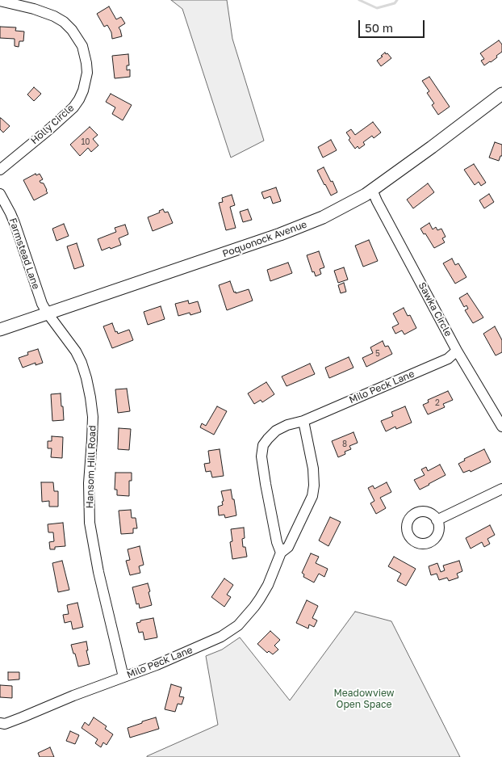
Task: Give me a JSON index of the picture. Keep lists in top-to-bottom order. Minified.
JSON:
{"streets":{"main road":["Poquonock Avenue"],"street":["Holly Circle","Farmstead Lane","Sawka Circle","Milo Peck Lane","Hansom Hill Road"]},"crossings":[["Poquonock Avenue","Farmstead Lane"],["Poquonock Avenue","Sawka Circle"],["Poquonock Avenue","Hansom Hill Road"],["Farmstead Lane","Hansom Hill Road"],["Sawka Circle","Milo Peck Lane"],["Milo Peck Lane","Hansom Hill Road"]],"parks":["Meadowview Open Space"],"house_numbers":["10","5","2","8"],"scale_bar":"50 m"}
